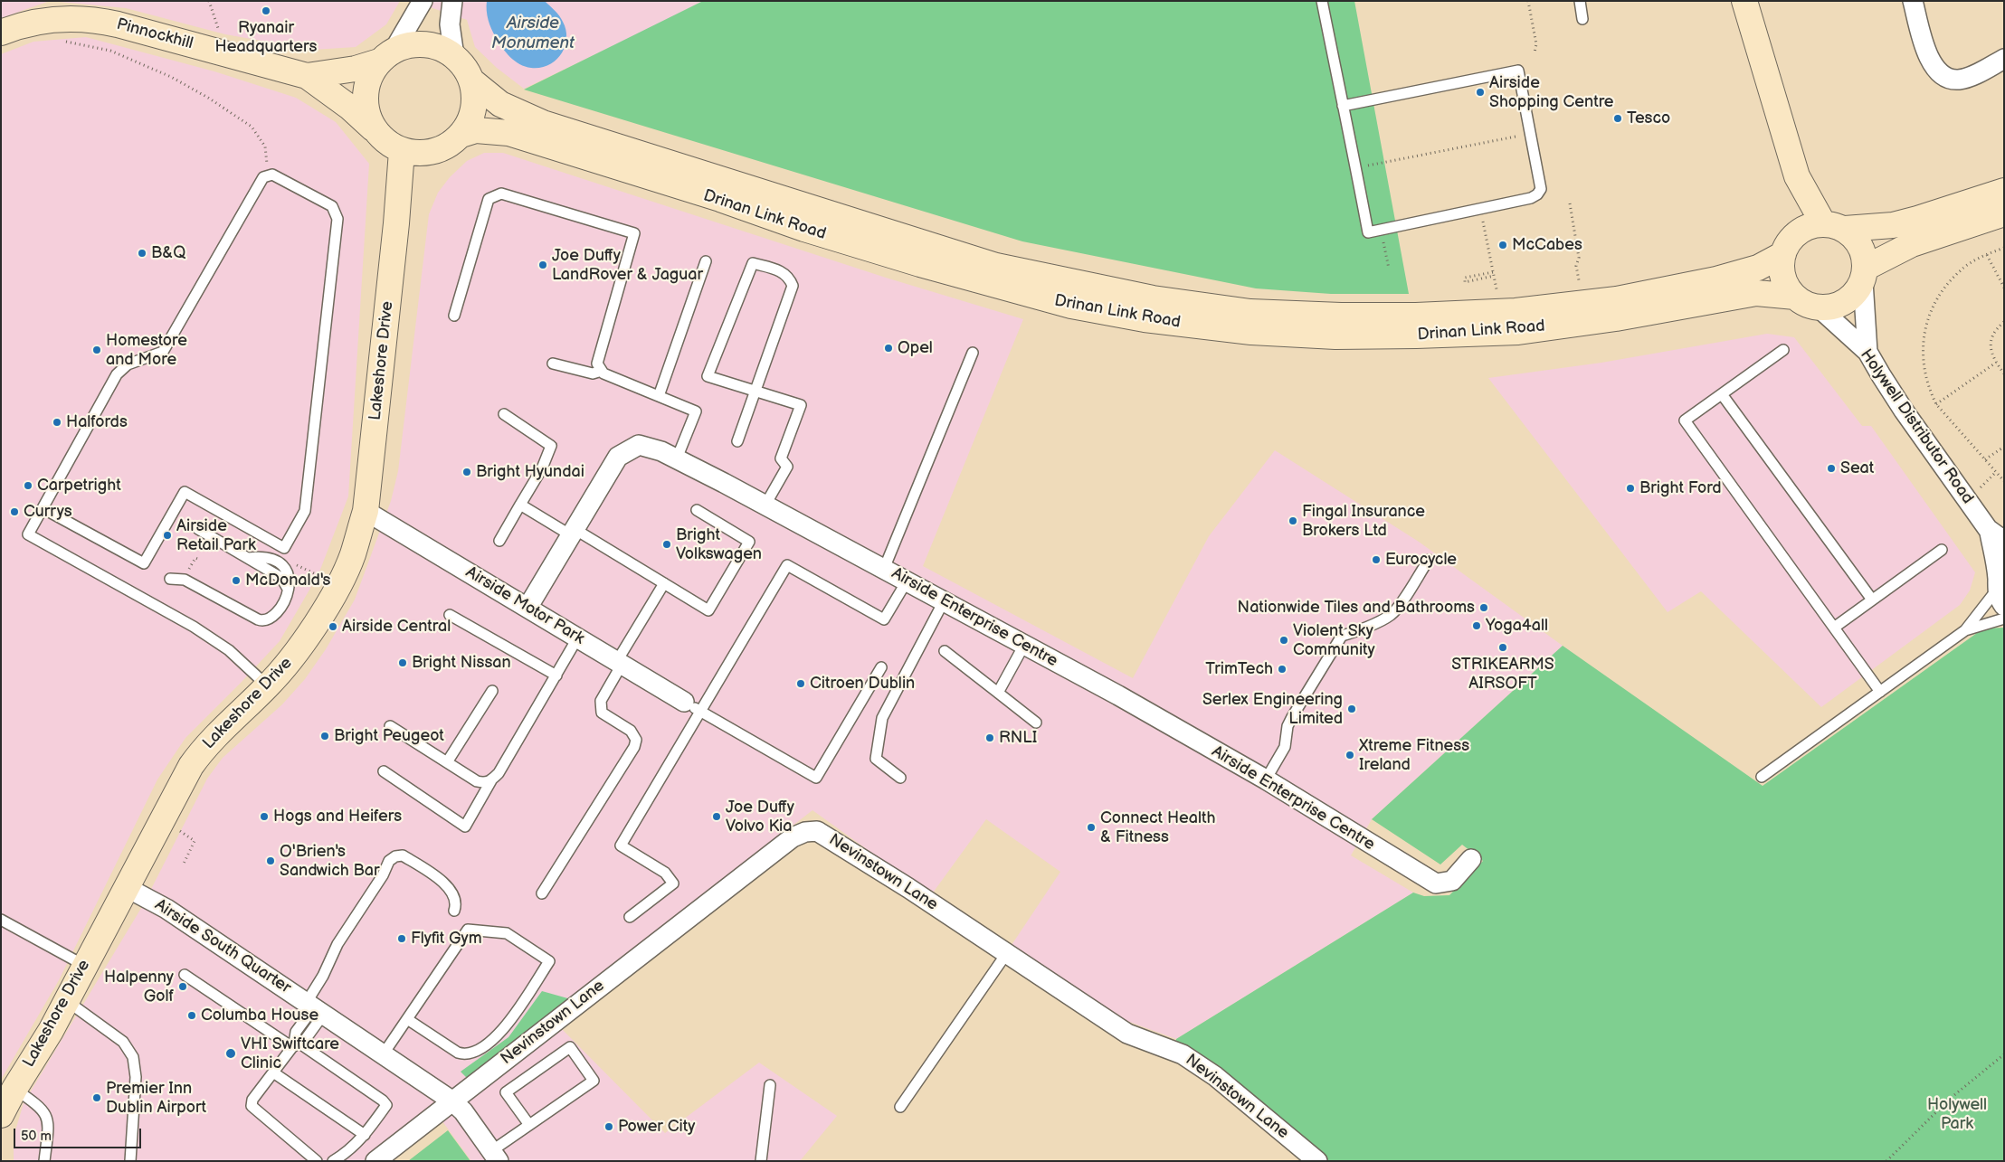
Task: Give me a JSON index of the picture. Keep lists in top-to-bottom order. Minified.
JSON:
{"streets":{"main road":["Pinnockhill","Drinan Link Road","Lakeshore Drive"],"street":["Holywell Distributor Road","Airside Motor Park","Airside Enterprise Centre","Nevinstown Lane","Airside South Quarter"]},"crossings":[["Pinnockhill","Drinan Link Road"],["Pinnockhill","Lakeshore Drive"],["Drinan Link Road","Lakeshore Drive"],["Drinan Link Road","Holywell Distributor Road"],["Lakeshore Drive","Airside Motor Park"],["Lakeshore Drive","Airside South Quarter"],["Airside Motor Park","Airside Enterprise Centre"],["Nevinstown Lane","Airside South Quarter"]],"water":["Airside Monument"],"parks":["Holywell Park"],"places":["Ryanair Headquarters","Airside Shopping Centre","Tesco","McCabes","B&Q","Joe Duffy LandRover & Jaguar","Opel","Homestore and More","Halfords","Seat","Bright Hyundai","Carpetright","Bright Ford","Currys","Fingal Insurance Brokers Ltd","Airside Retail Park","Bright Volkswagen","Eurocycle","McDonald's","Nationwide Tiles and Bathrooms","Yoga4all","Airside Central","Violent Sky Community","STRIKEARMS AIRSOFT","Bright Nissan","TrimTech","Citroen Dublin","Serlex Engineering Limited","Bright Peugeot","RNLI","Xtreme Fitness Ireland","Hogs and Heifers","Joe Duffy Volvo Kia","Connect Health & Fitness","O'Brien's Sandwich Bar","Flyfit Gym","Halpenny Golf","Columba House","VHI Swiftcare Clinic","Premier Inn Dublin Airport","Power City"],"scale_bar":"50 m"}
